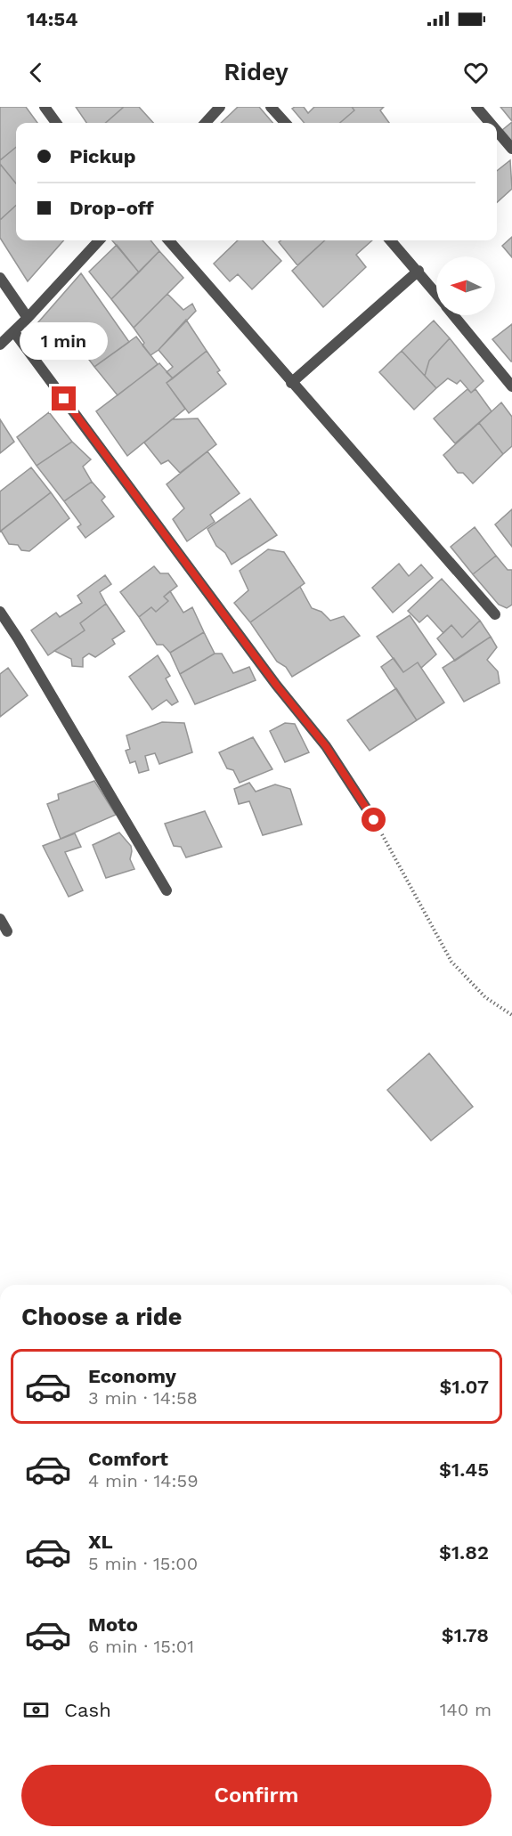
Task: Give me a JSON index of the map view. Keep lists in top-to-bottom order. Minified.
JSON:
{"north":"left","page":{"status":"14:54","header":"Ridey","banner":["Pickup","Drop-off"],"bubble":"1 min","heading":"Choose a ride","list":[{"name":"Economy","note":"3 min · 14:58","value":"$1.07"},{"name":"Comfort","note":"4 min · 14:59","value":"$1.45"},{"name":"XL","note":"5 min · 15:00","value":"$1.82"},{"name":"Moto","note":"6 min · 15:01","value":"$1.78"}],"pay":["Cash","140 m"],"buttons":"Confirm"}}
